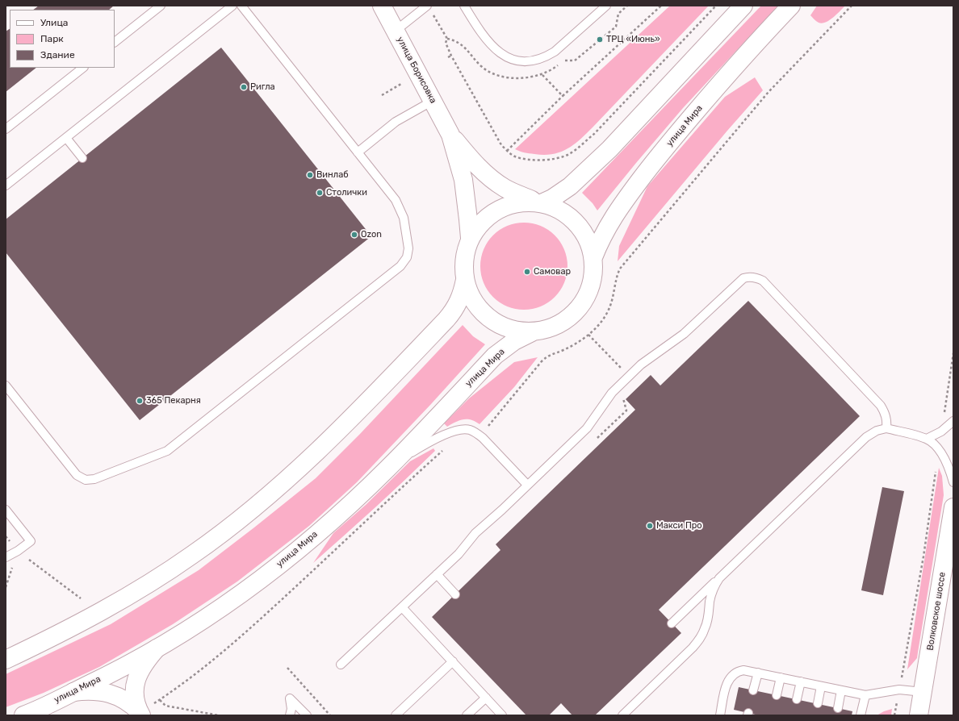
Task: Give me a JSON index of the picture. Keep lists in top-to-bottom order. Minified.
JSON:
{"streets":{"main road":["улица Борисовка","улица Мира","Волковское шоссе"]},"crossings":[["улица Борисовка","улица Мира"]],"places":["ТРЦ «Июнь»","Ригла","Винлаб","Столички","Ozon","Самовар","365 Пекарня","Макси Про"],"legend":["Улица","Парк","Здание"]}
